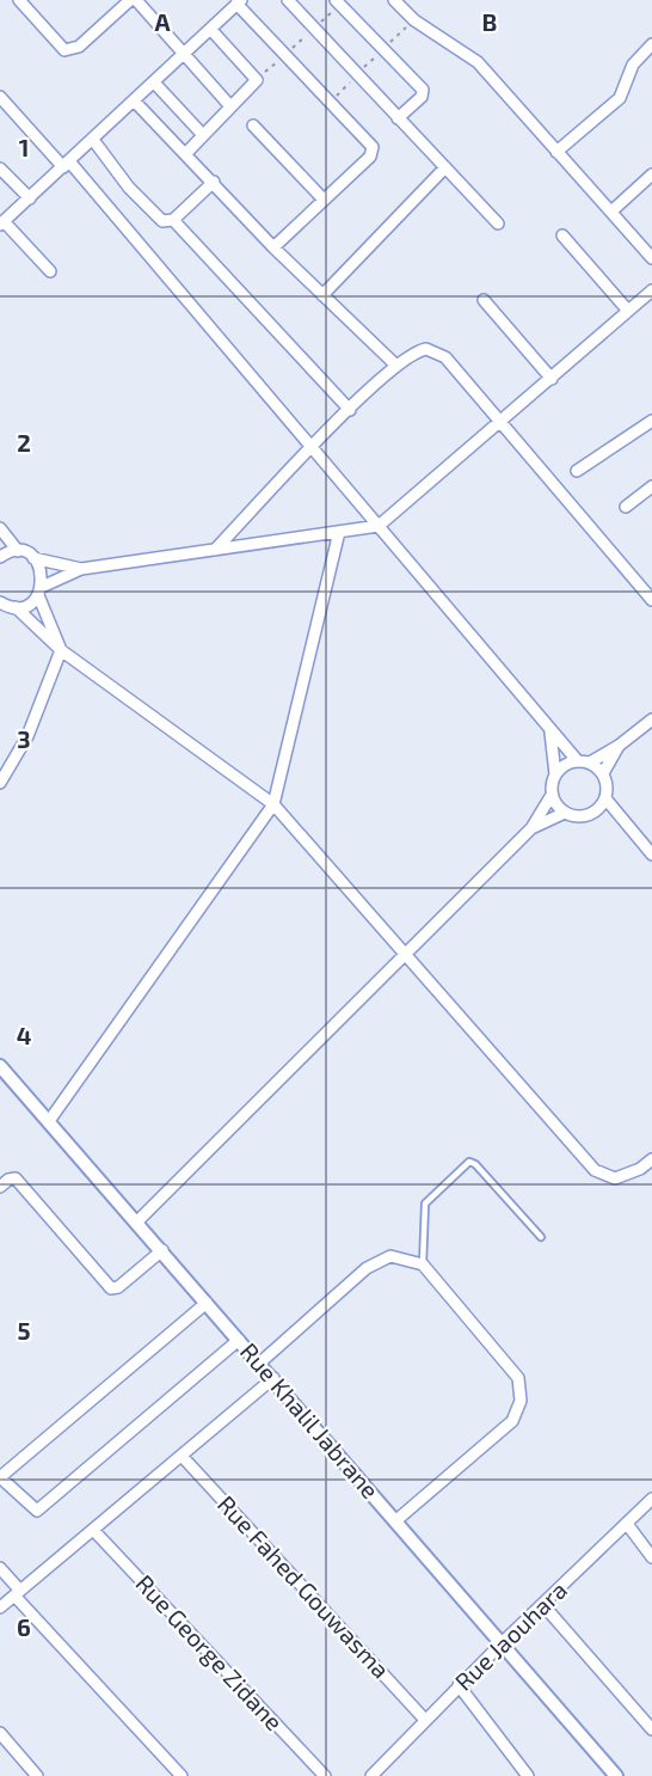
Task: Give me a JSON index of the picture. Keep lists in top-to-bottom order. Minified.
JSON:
{"streets":{"street":["Rue Khalil Jabrane","Rue Fahed Gouwasma","Rue Jaouhara","Rue George Zidane"]},"crossings":[["Rue Khalil Jabrane","Rue Jaouhara"],["Rue Fahed Gouwasma","Rue Jaouhara"]],"grid":{"columns":["A","B"],"rows":["1","2","3","4","5","6"]}}
